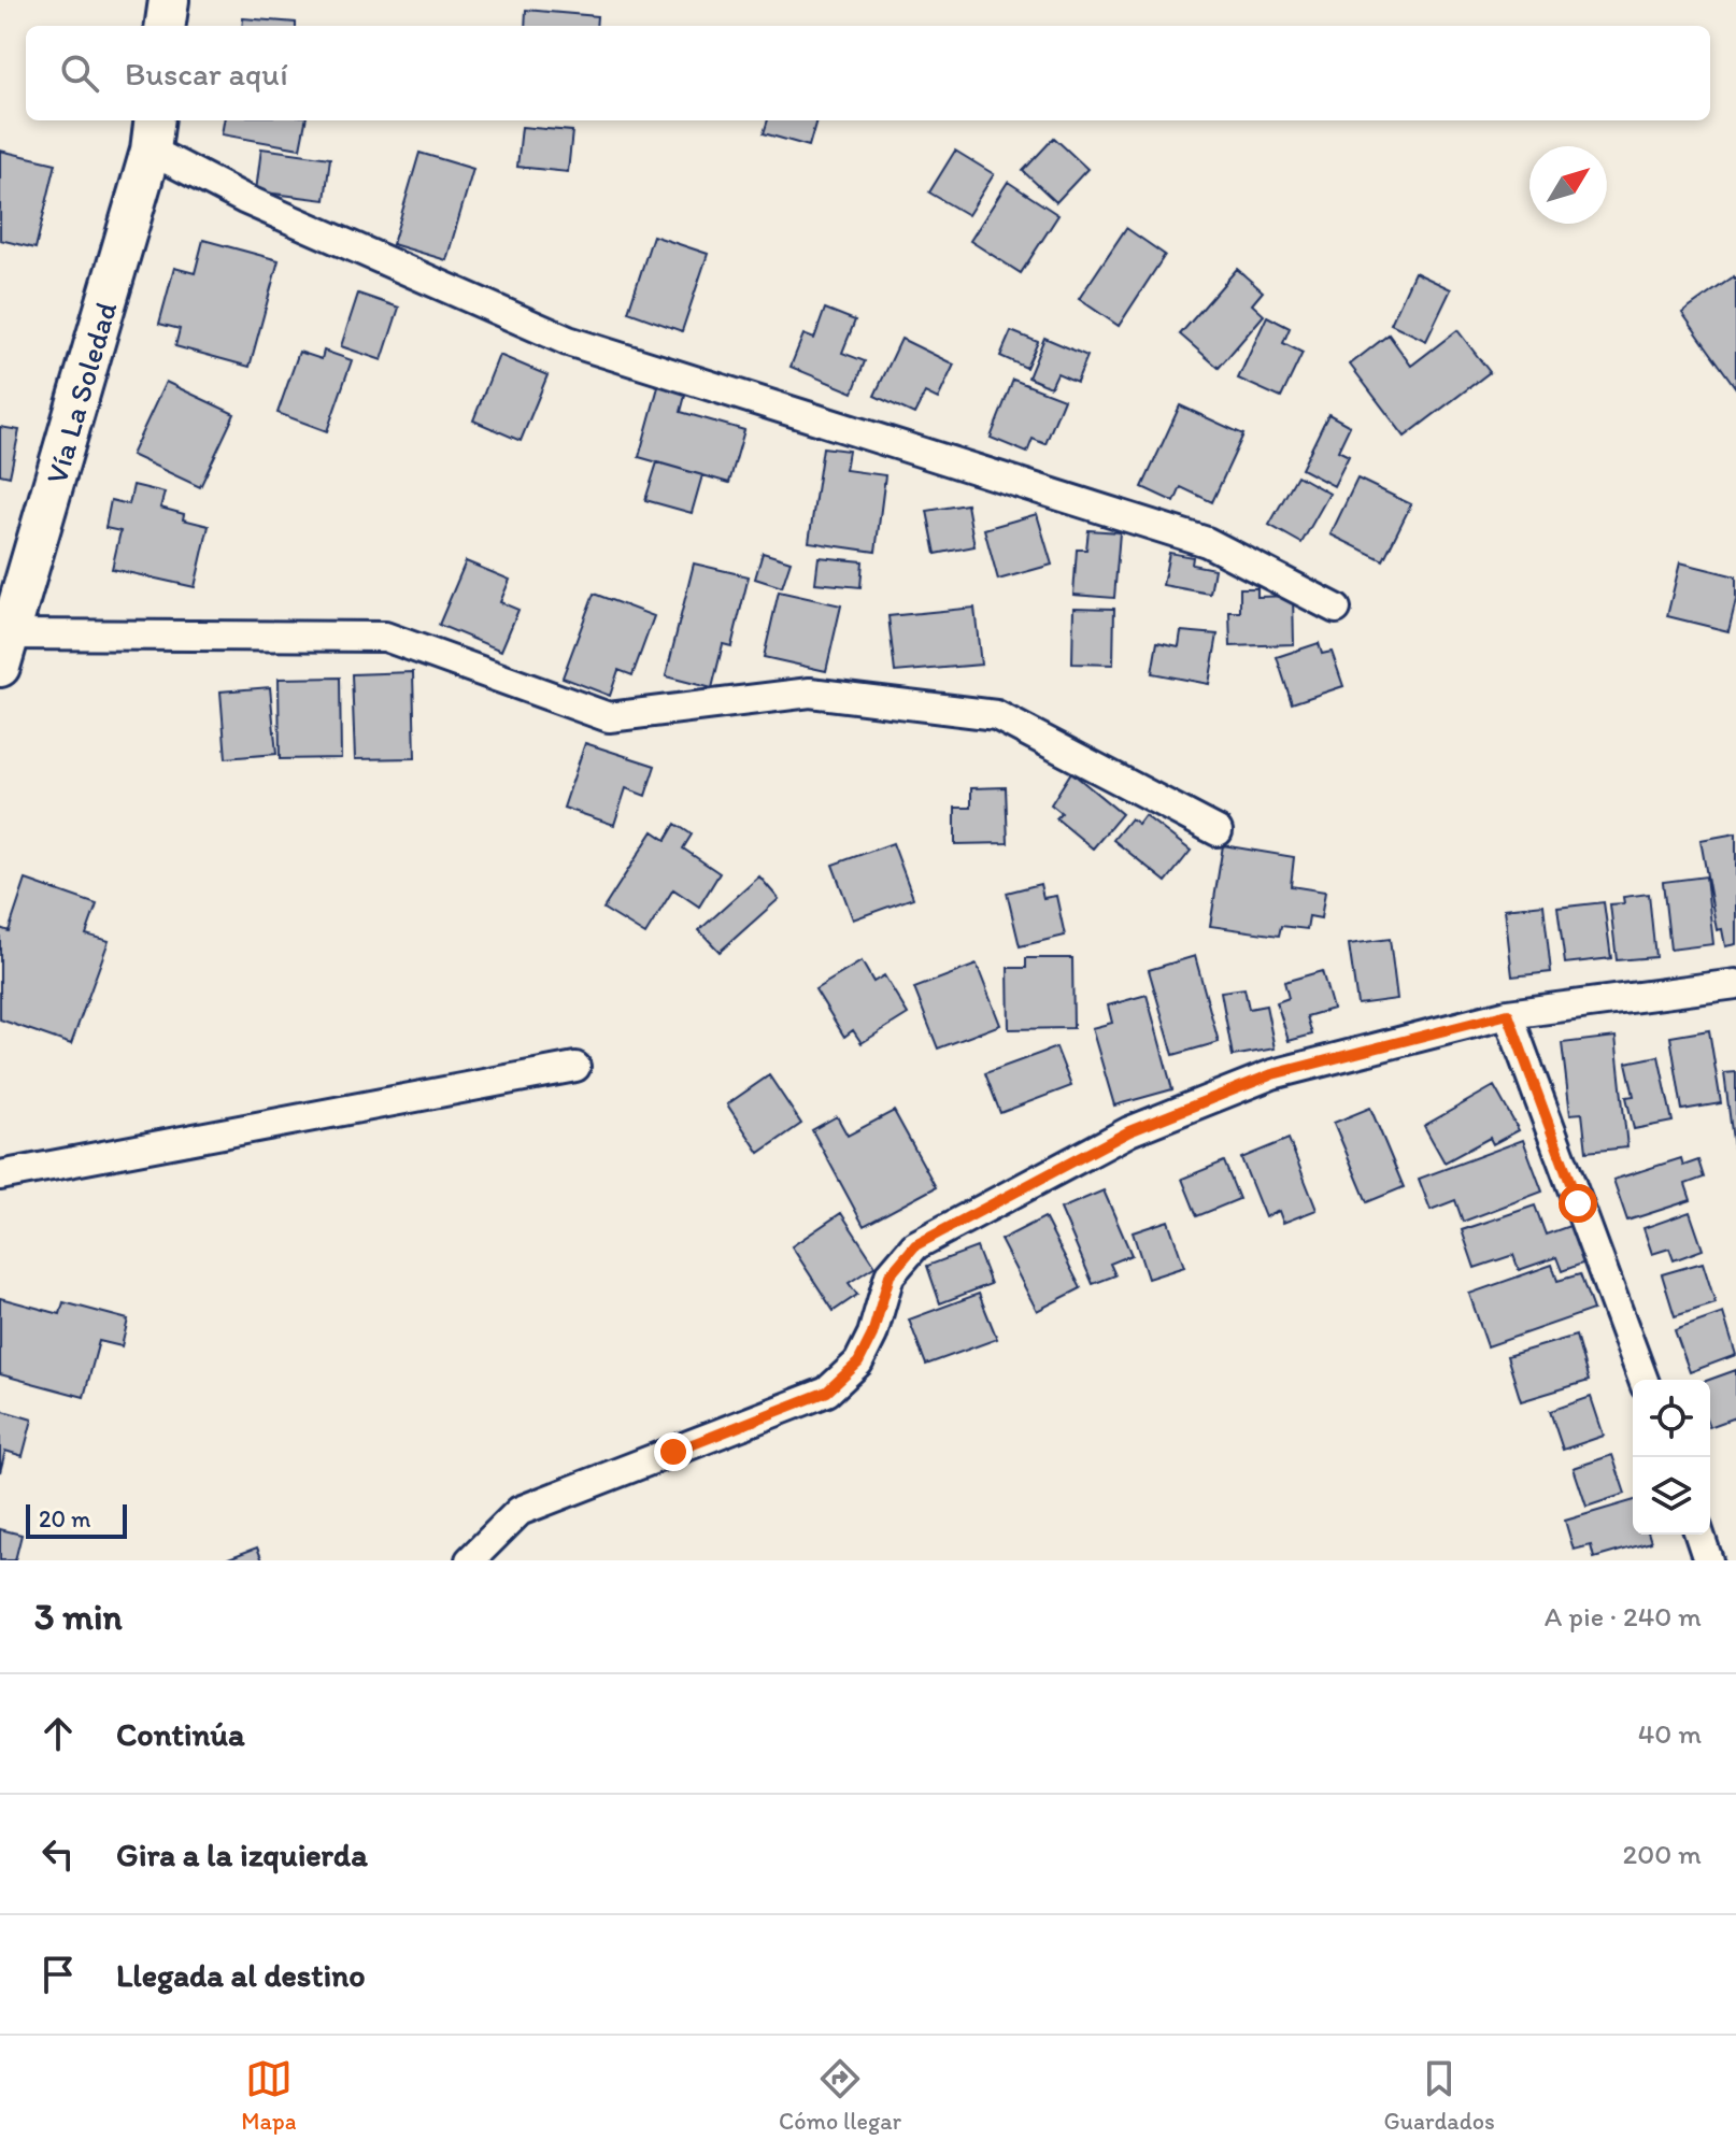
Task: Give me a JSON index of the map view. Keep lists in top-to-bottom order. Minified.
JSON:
{"streets":{"street":["Vía La Soledad"]},"scale_bar":"20 m","north":"top right","page":{"search":"Buscar aquí","scale":"20 m","heading":["3 min","A pie · 240 m"],"list":[["Continúa","40 m"],["Gira a la izquierda","200 m"],"Llegada al destino"],"nav":["Mapa","Cómo llegar","Guardados"]}}
